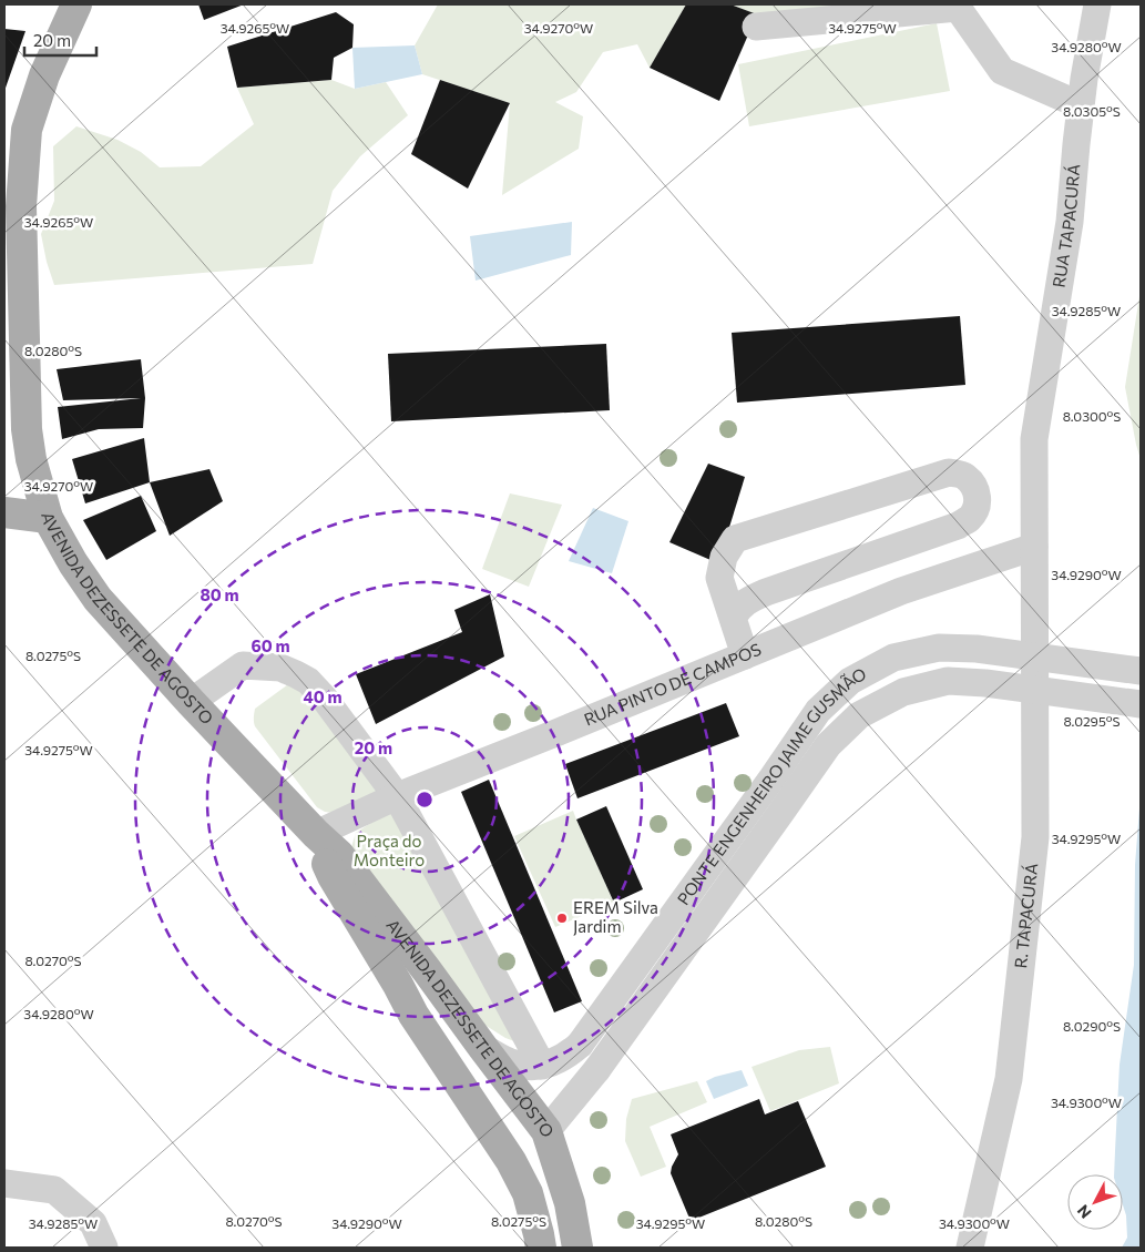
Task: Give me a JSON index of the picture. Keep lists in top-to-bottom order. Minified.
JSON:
{"streets":{"main road":["AVENIDA DEZESSETE DE AGOSTO"],"street":["RUA TAPACURÁ","RUA PINTO DE CAMPOS","PONTE ENGENHEIRO JAIME GUSMÃO","R. TAPACURÁ"]},"crossings":[["RUA TAPACURÁ","RUA PINTO DE CAMPOS"],["RUA TAPACURÁ","R. TAPACURÁ"],["AVENIDA DEZESSETE DE AGOSTO","RUA PINTO DE CAMPOS"],["AVENIDA DEZESSETE DE AGOSTO","PONTE ENGENHEIRO JAIME GUSMÃO"],["RUA PINTO DE CAMPOS","R. TAPACURÁ"]],"parks":["Praça do Monteiro"],"places":["EREM Silva Jardim"],"scale_bar":"20 m","north":"bottom left","coordinates":["34.9265°W","34.9270°W","34.9275°W","34.9280°W","8.0305°S","34.9285°W","8.0280°S","8.0300°S","34.9290°W","8.0275°S","8.0295°S","34.9295°W","8.0270°S","8.0290°S","34.9300°W"],"rings":["80 m","60 m","40 m","20 m"]}
